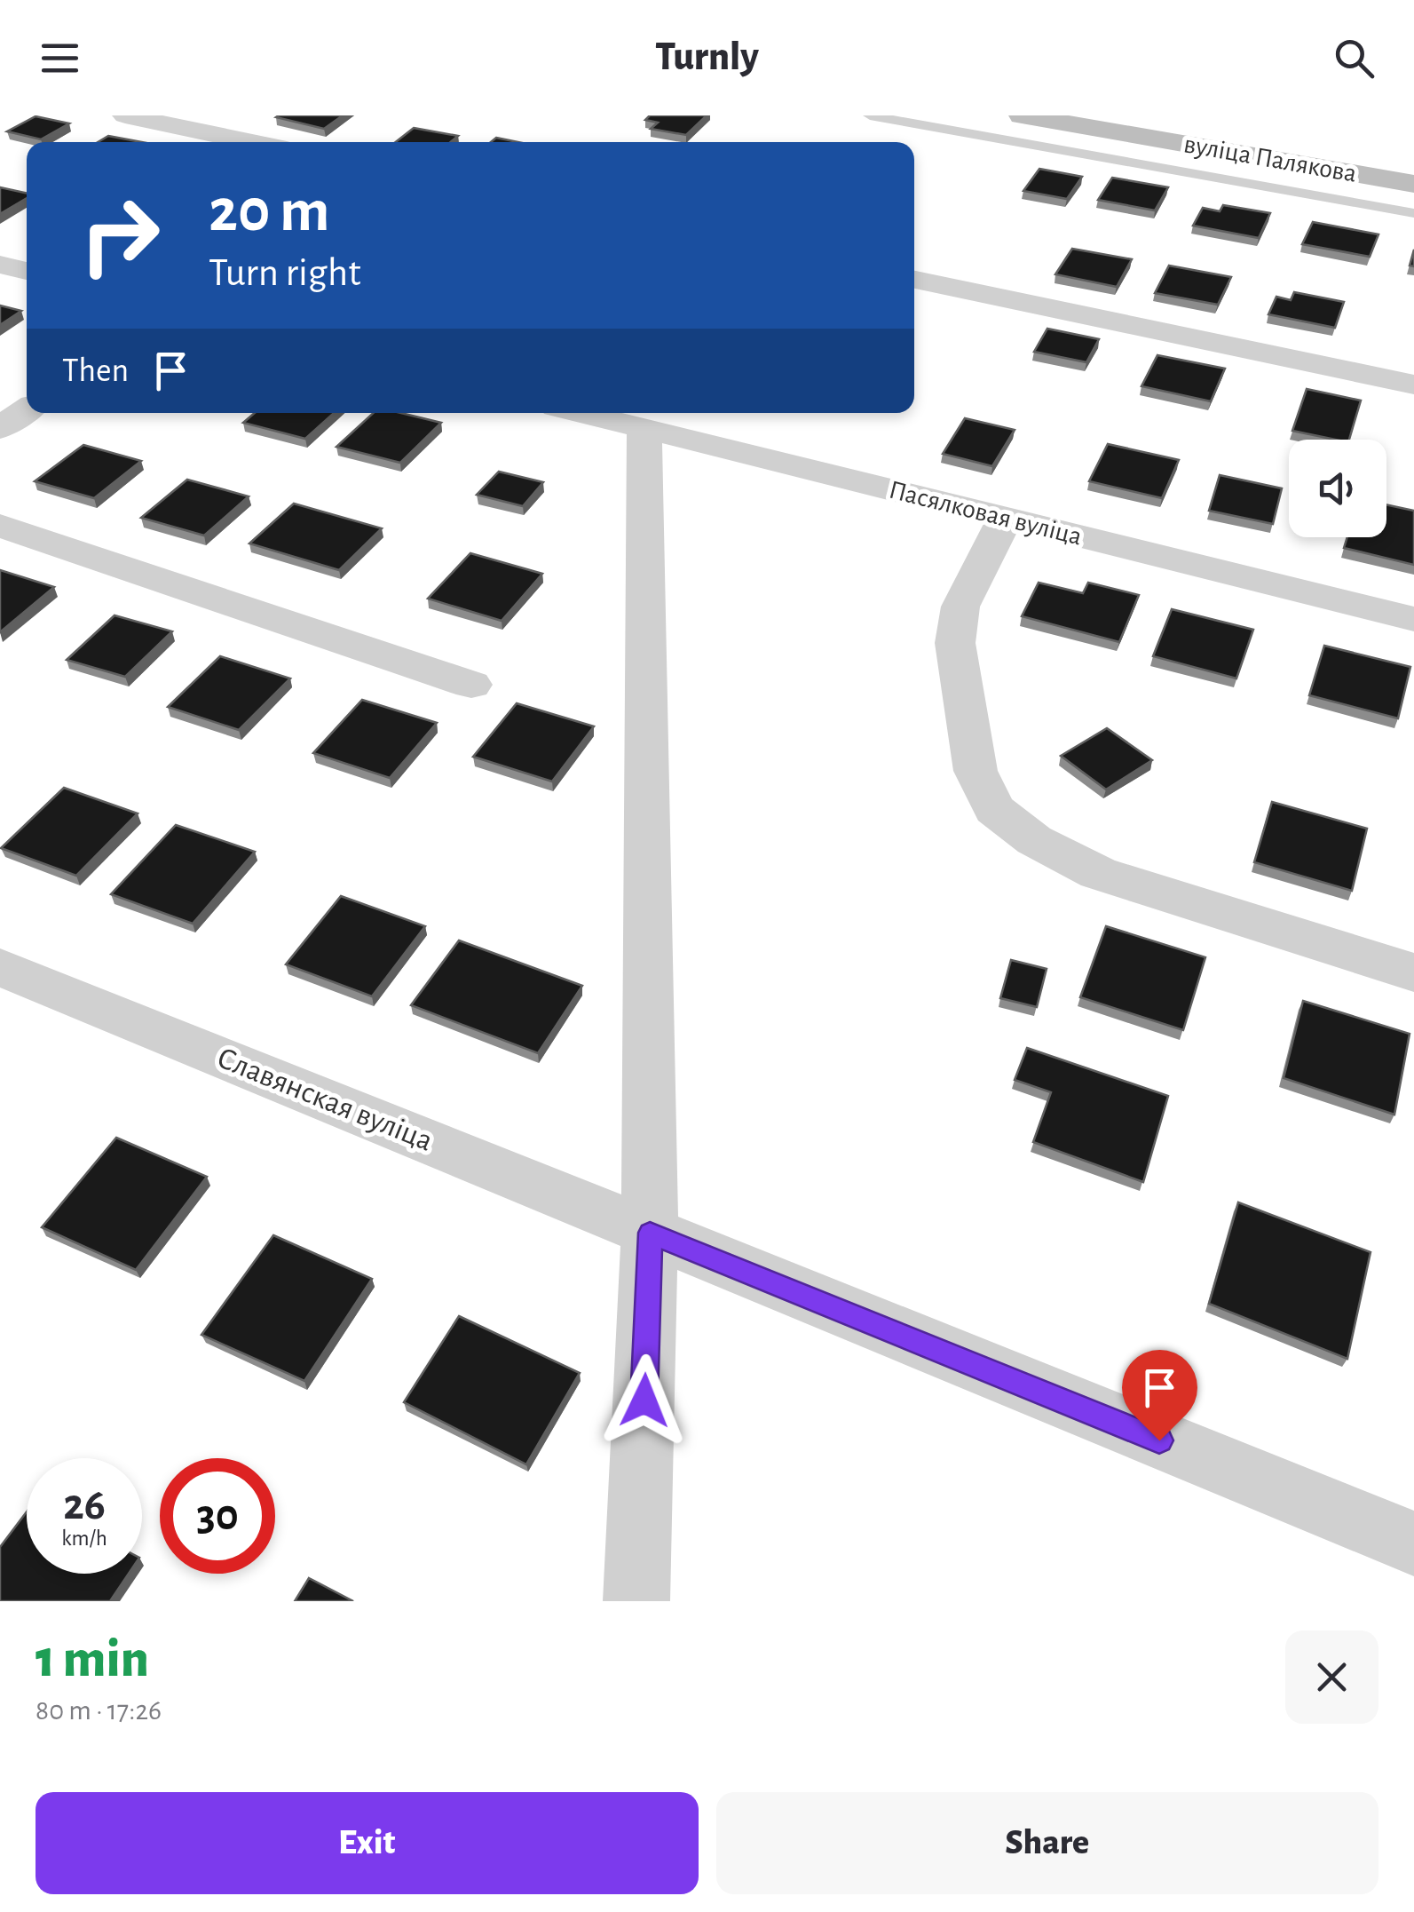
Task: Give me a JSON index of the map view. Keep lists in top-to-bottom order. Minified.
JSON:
{"streets":{"street":["вуліца Палякова","Пасялковая вуліца","Славянская вуліца"]},"page":{"header":"Turnly","turn":["20 m","Turn right"],"then":"Then","speed":"26 km/h","limit":"30","heading":["1 min","80 m · 17:26"],"buttons":["Exit","Share"]}}
